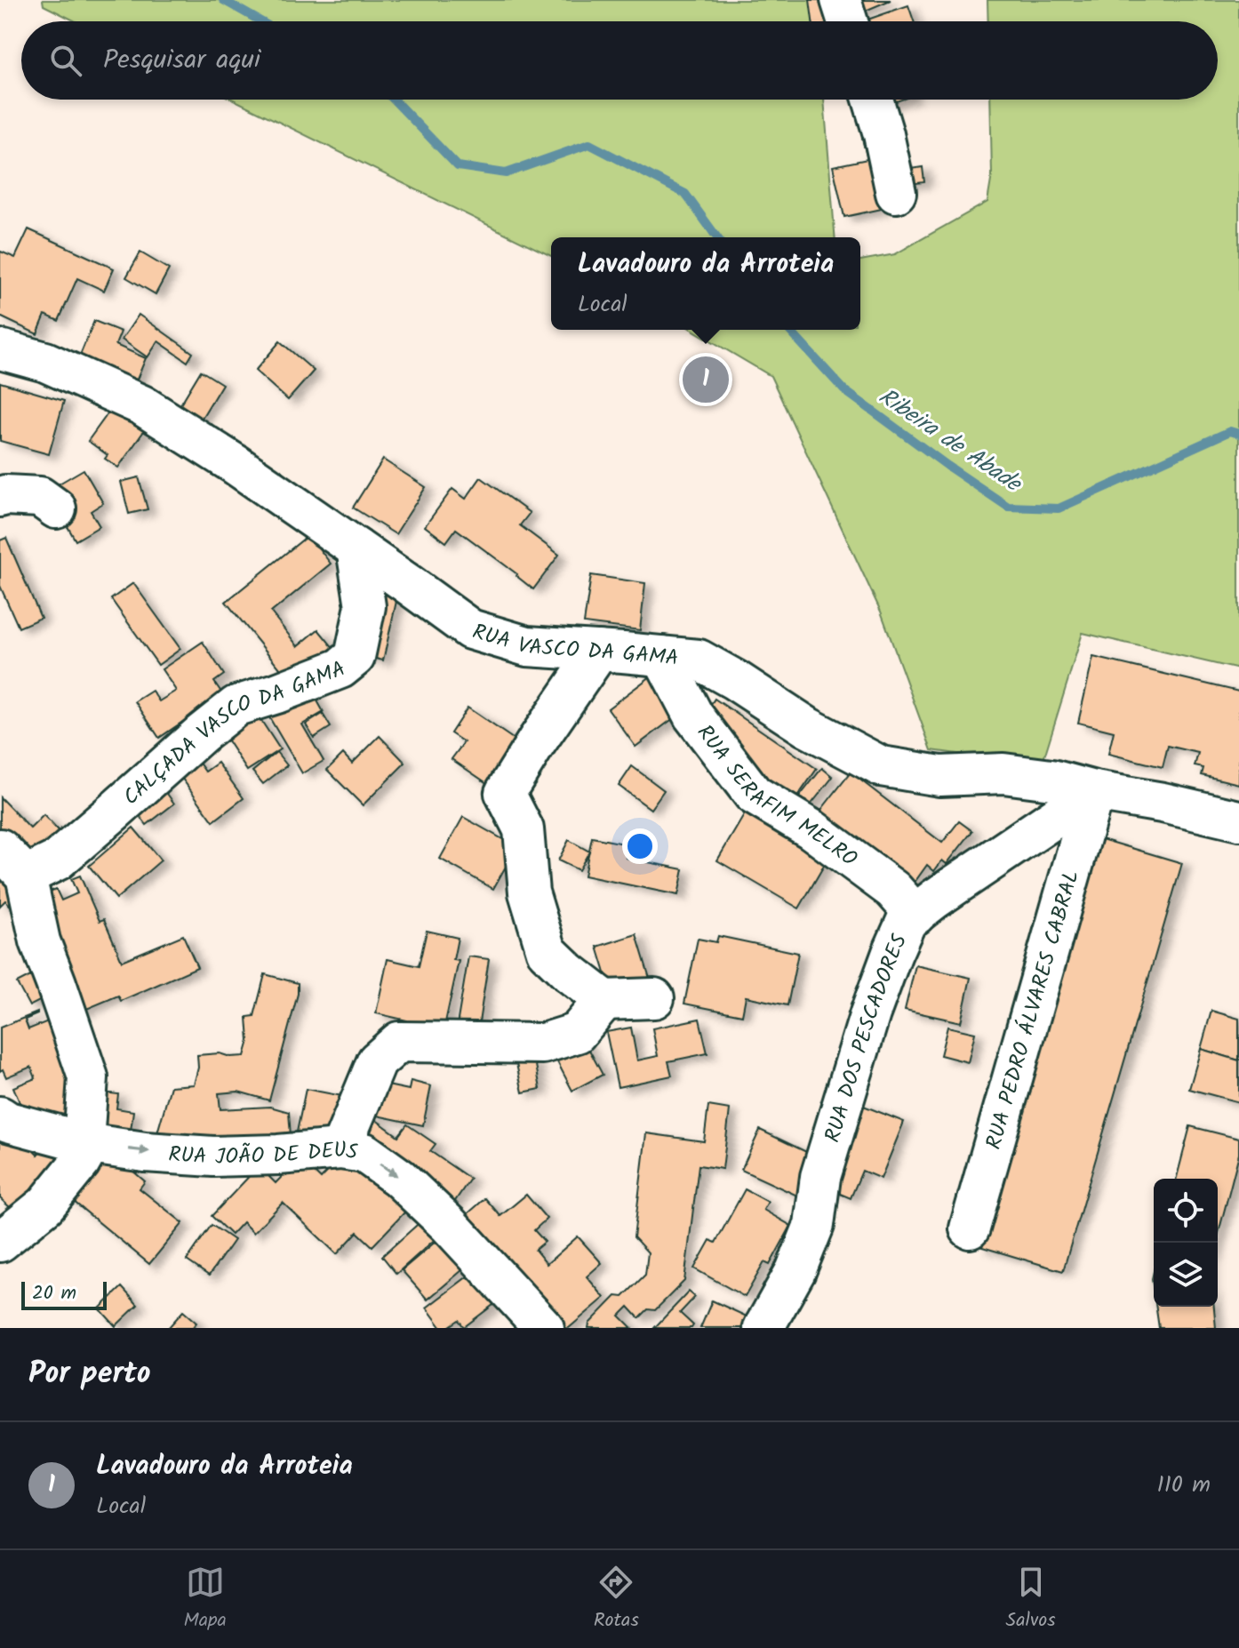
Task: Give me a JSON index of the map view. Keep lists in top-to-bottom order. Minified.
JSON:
{"streets":{"street":["RUA VASCO DA GAMA","CALÇADA VASCO DA GAMA","RUA SERAFIM MELRO","RUA PEDRO ÁLVARES CABRAL","RUA DOS PESCADORES","RUA JOÃO DE DEUS"]},"crossings":[["RUA VASCO DA GAMA","CALÇADA VASCO DA GAMA"],["RUA VASCO DA GAMA","RUA SERAFIM MELRO"],["RUA VASCO DA GAMA","RUA PEDRO ÁLVARES CABRAL"],["RUA VASCO DA GAMA","RUA DOS PESCADORES"],["RUA SERAFIM MELRO","RUA DOS PESCADORES"],["RUA PEDRO ÁLVARES CABRAL","RUA DOS PESCADORES"]],"one_way":["RUA JOÃO DE DEUS"],"water":["Ribeira de Abade"],"scale_bar":"20 m","page":{"search":"Pesquisar aqui","popup":["Lavadouro da Arroteia","Local"],"pins":"1","scale":"20 m","heading":"Por perto","list":[{"mark":"1","name":"Lavadouro da Arroteia","note":"Local","value":"110 m"}],"nav":["Mapa","Rotas","Salvos"]}}
